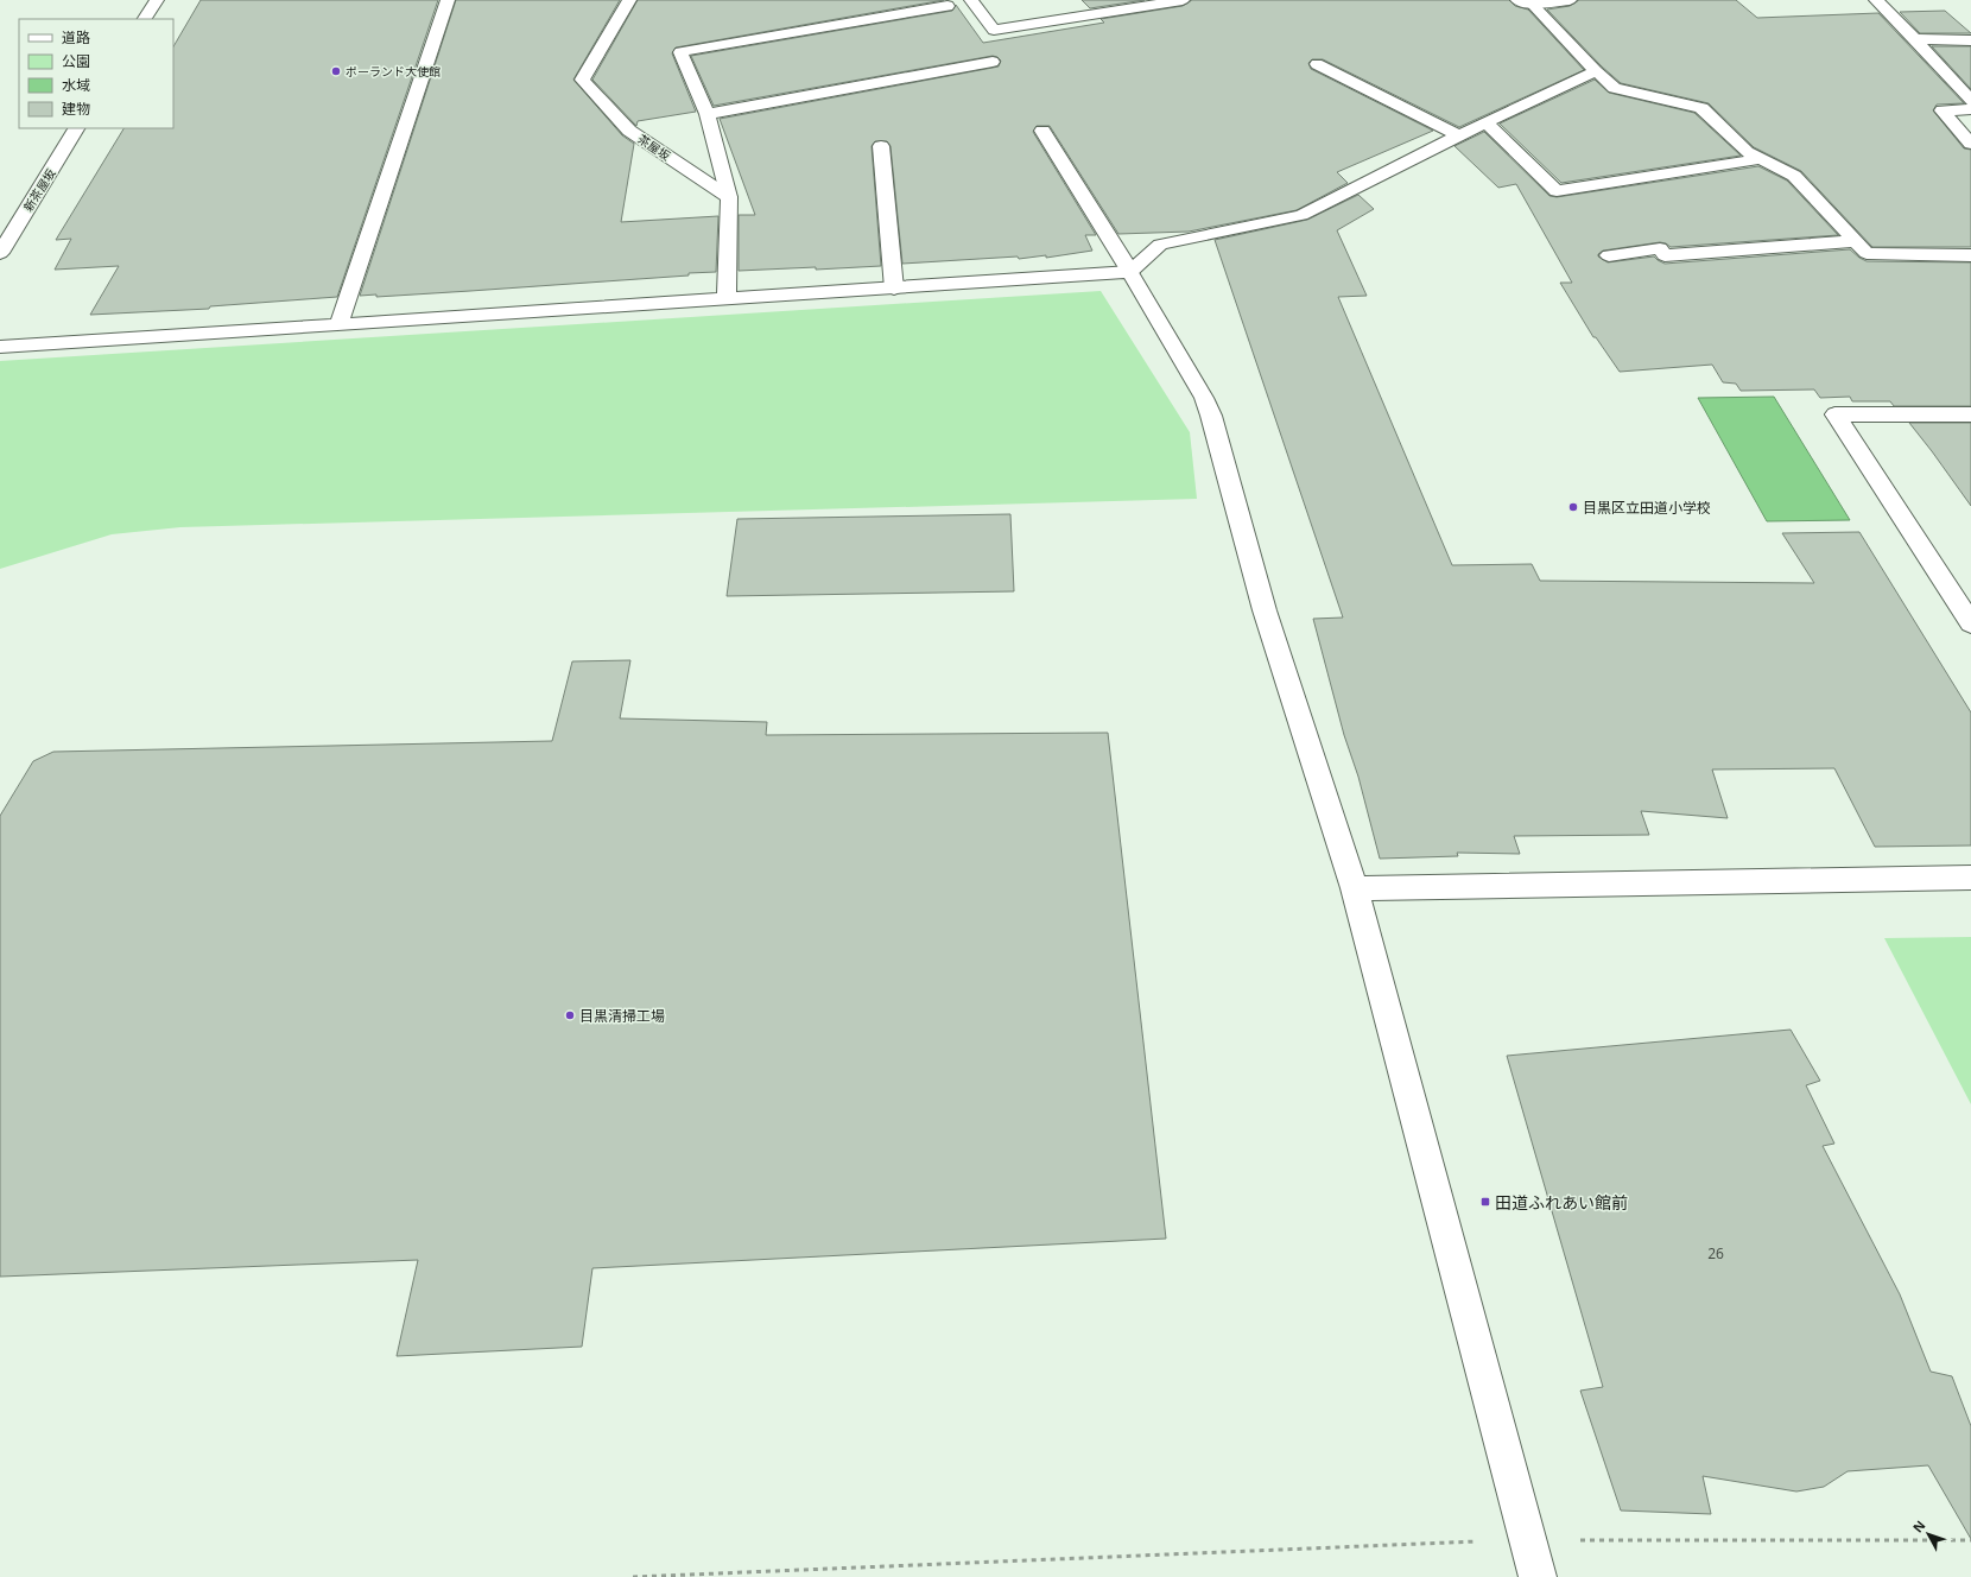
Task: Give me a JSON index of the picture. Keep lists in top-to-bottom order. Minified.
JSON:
{"streets":{"street":["茶屋坂","新茶屋坂"]},"places":{"other":["ポーランド大使館","目黒区立田道小学校","目黒清掃工場"],"transit":["田道ふれあい館前"]},"house_numbers":["26"],"legend":["道路","公園","水域","建物"],"north":"top left"}
